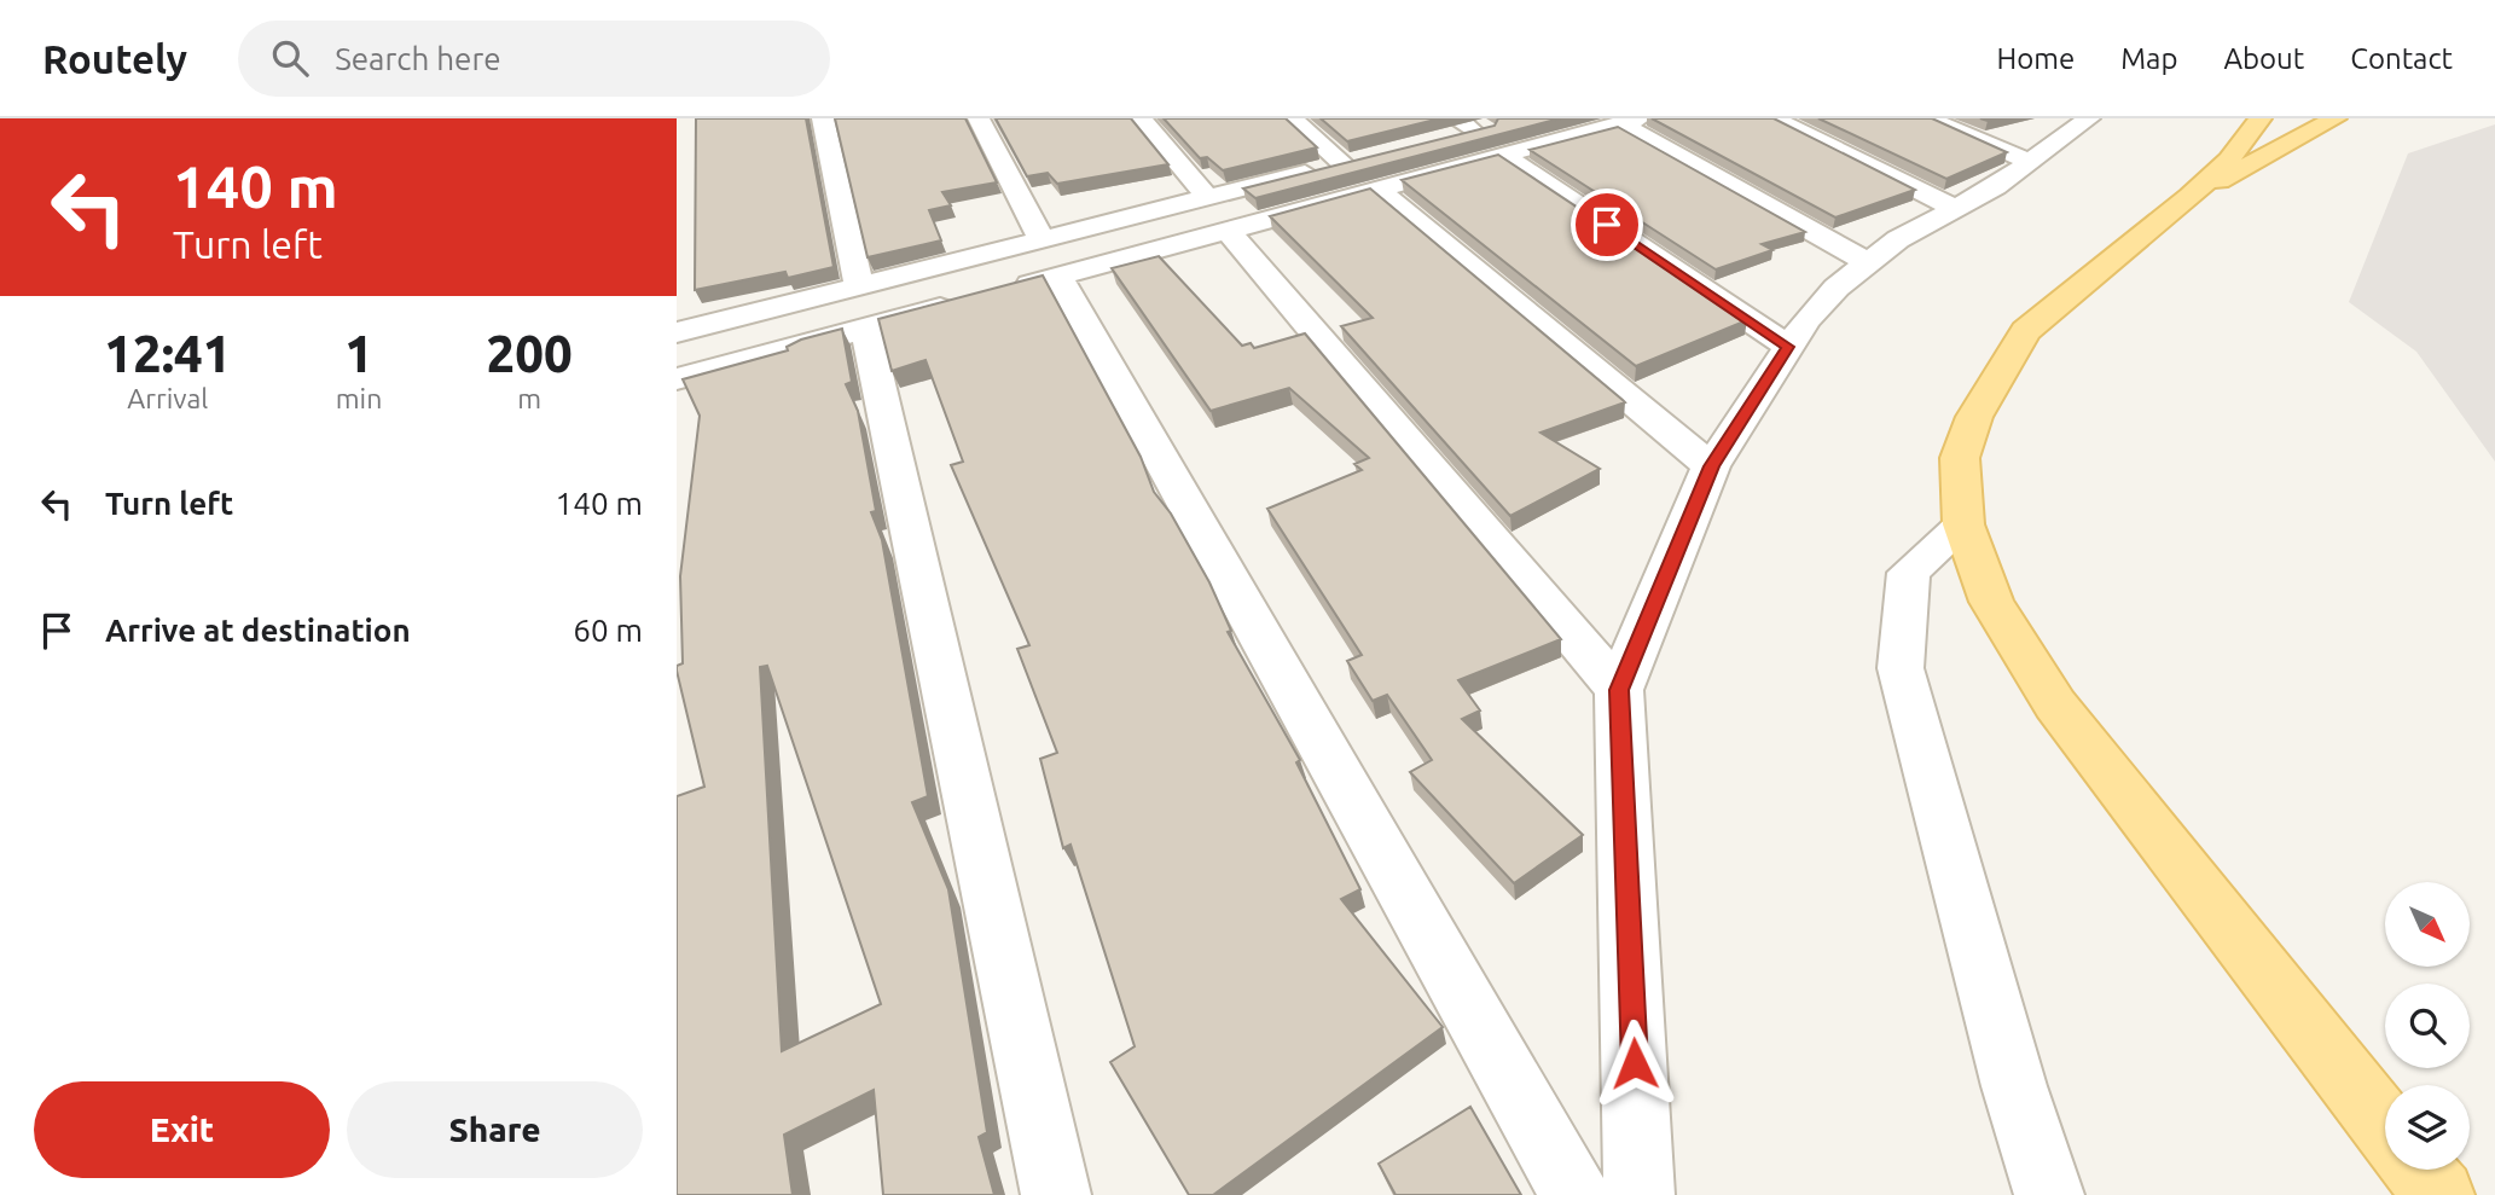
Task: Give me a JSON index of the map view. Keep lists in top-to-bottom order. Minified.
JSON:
{"north":"bottom right","page":{"header":"Routely","search":"Search here","nav":["Home","Map","About","Contact"],"turn":["140 m","Turn left"],"eta":["12:41","Arrival","1","min","200","m"],"list":[{"name":"Turn left","value":"140 m"},{"name":"Arrive at destination","value":"60 m"}],"buttons":["Exit","Share"]}}
